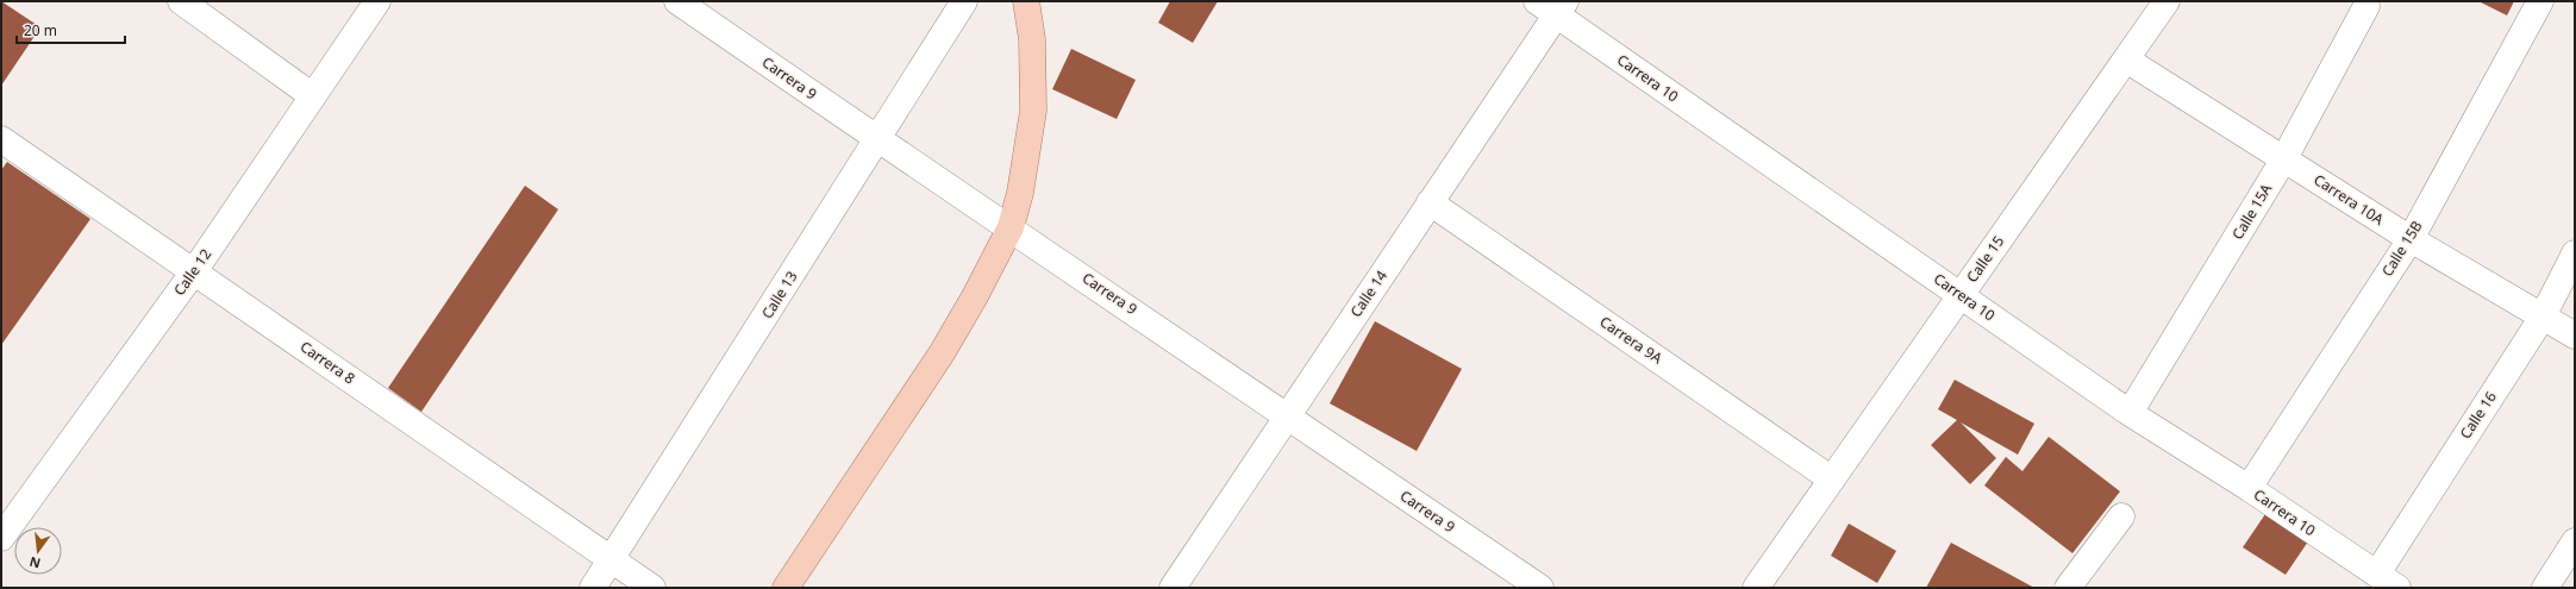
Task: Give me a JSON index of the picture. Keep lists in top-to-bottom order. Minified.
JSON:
{"streets":{"street":["Carrera 9","Carrera 10","Carrera 10A","Calle 15A","Calle 15B","Calle 15","Calle 12","Calle 14","Calle 13","Carrera 9A","Carrera 8","Calle 16"]},"crossings":[["Carrera 9","Calle 14"],["Carrera 9","Calle 13"],["Carrera 10","Calle 15A"],["Carrera 10","Calle 15B"],["Carrera 10","Calle 15"],["Carrera 10","Calle 14"],["Carrera 10","Calle 16"],["Carrera 10A","Calle 15A"],["Carrera 10A","Calle 15B"],["Carrera 10A","Calle 15"],["Carrera 10A","Calle 16"],["Calle 15","Carrera 9A"],["Calle 12","Carrera 8"],["Calle 14","Carrera 9A"],["Calle 13","Carrera 8"]],"scale_bar":"20 m","north":"bottom"}
